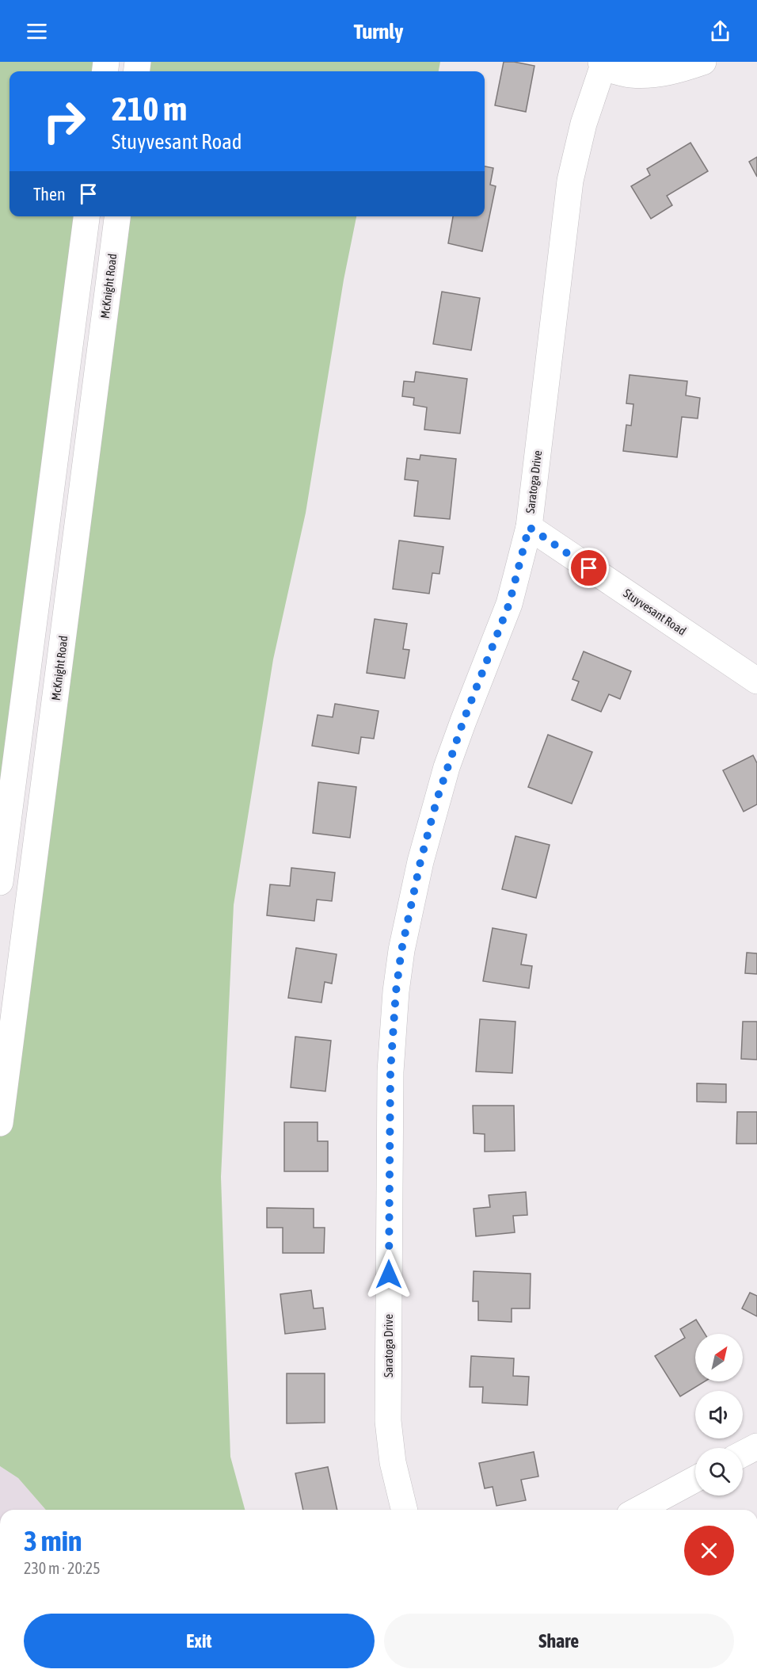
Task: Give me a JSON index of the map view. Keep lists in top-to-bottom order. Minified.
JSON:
{"streets":{"main road":["McKnight Road","Saratoga Drive","Stuyvesant Road"]},"crossings":[["Saratoga Drive","Stuyvesant Road"]],"north":"top right","page":{"header":"Turnly","turn":["210 m","Stuyvesant Road"],"then":"Then","heading":["3 min","230 m · 20:25"],"buttons":["Exit","Share"]}}
